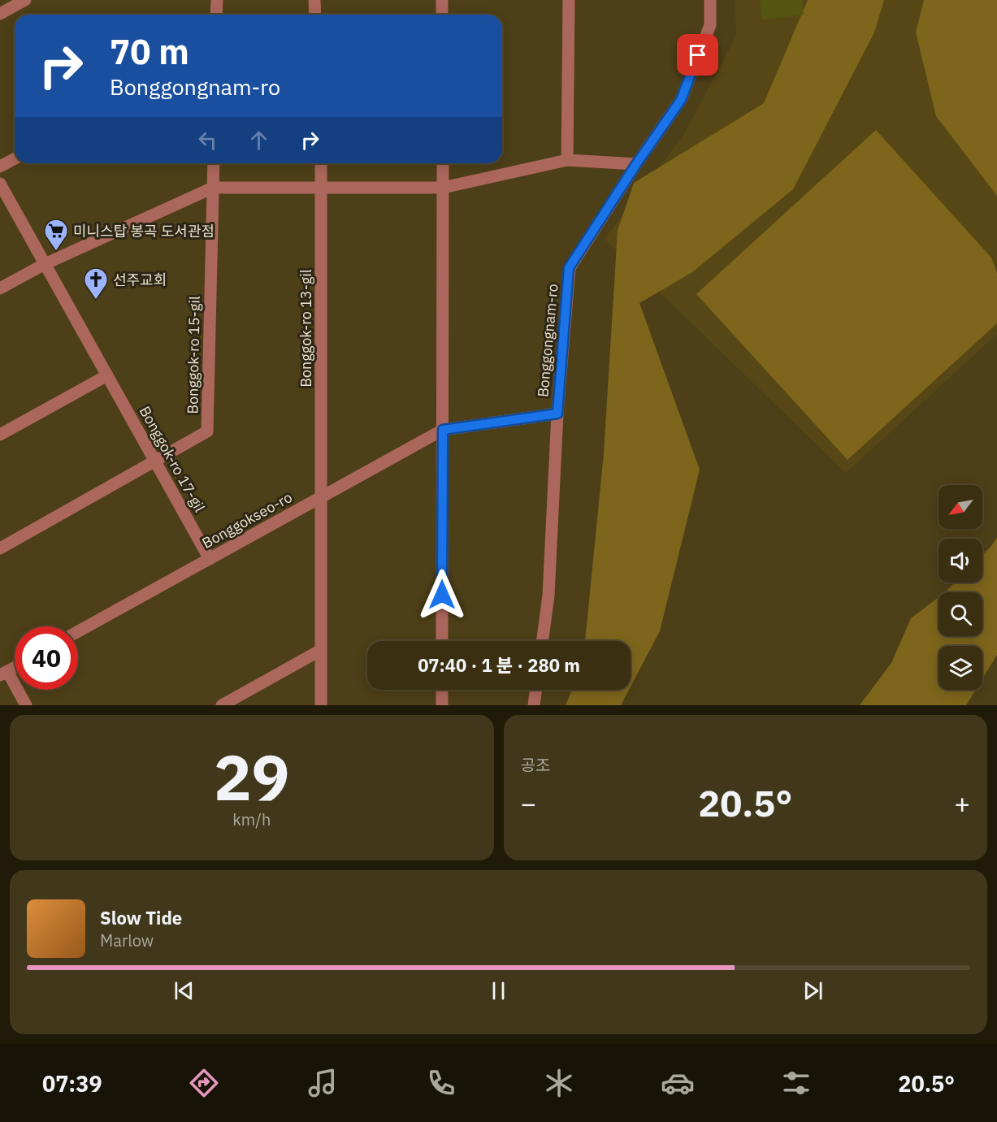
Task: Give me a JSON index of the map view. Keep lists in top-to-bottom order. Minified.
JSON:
{"streets":{"street":["Bonggok-ro 13-gil","Bonggongnam-ro","Bonggok-ro 15-gil","Bonggok-ro 17-gil","Bonggokseo-ro"]},"crossings":[["Bonggok-ro 13-gil","Bonggokseo-ro"],["Bonggongnam-ro","Bonggokseo-ro"],["Bonggok-ro 15-gil","Bonggok-ro 17-gil"],["Bonggok-ro 17-gil","Bonggokseo-ro"]],"places":{"supermarket":["미니스탑 봉곡 도서관점"],"church":["선주교회"]},"north":"bottom left","page":{"turn":["70 m","Bonggongnam-ro"],"limit":"40","trip":"07:40 · 1 분 · 280 m","tile":[["29","km/h"],"공조"],"heat":["−","20.5°","+"],"song":["Slow Tide","Marlow"],"tabs":["07:39","20.5°"]}}
